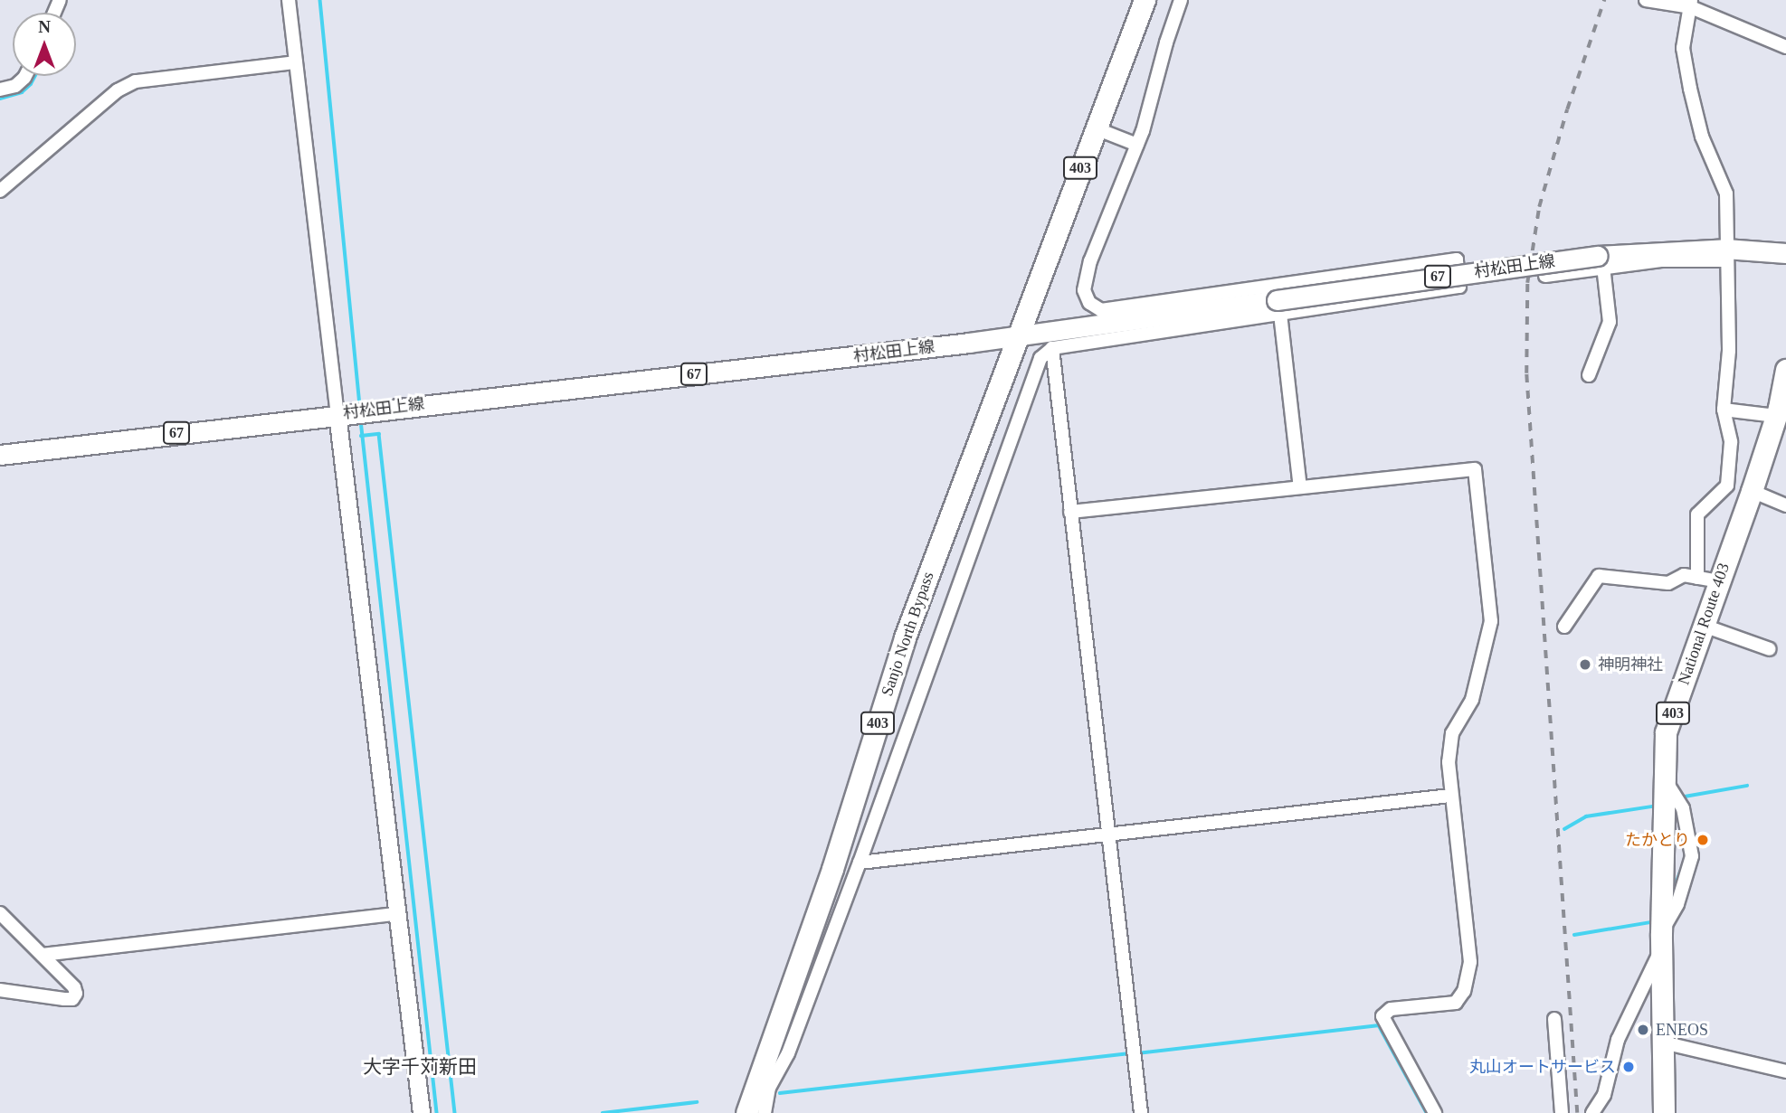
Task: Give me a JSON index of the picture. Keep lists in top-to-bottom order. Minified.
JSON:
{"streets":{"highway":["403","National Route 403","Sanjo North Bypass"],"main road":["村松田上線","67"]},"crossings":[["403","村松田上線"],["403","Sanjo North Bypass"],["村松田上線","Sanjo North Bypass"]],"districts":["大字千苅新田"],"places":["神明神社","たかとり","ENEOS","丸山オートサービス"],"north":"top"}
